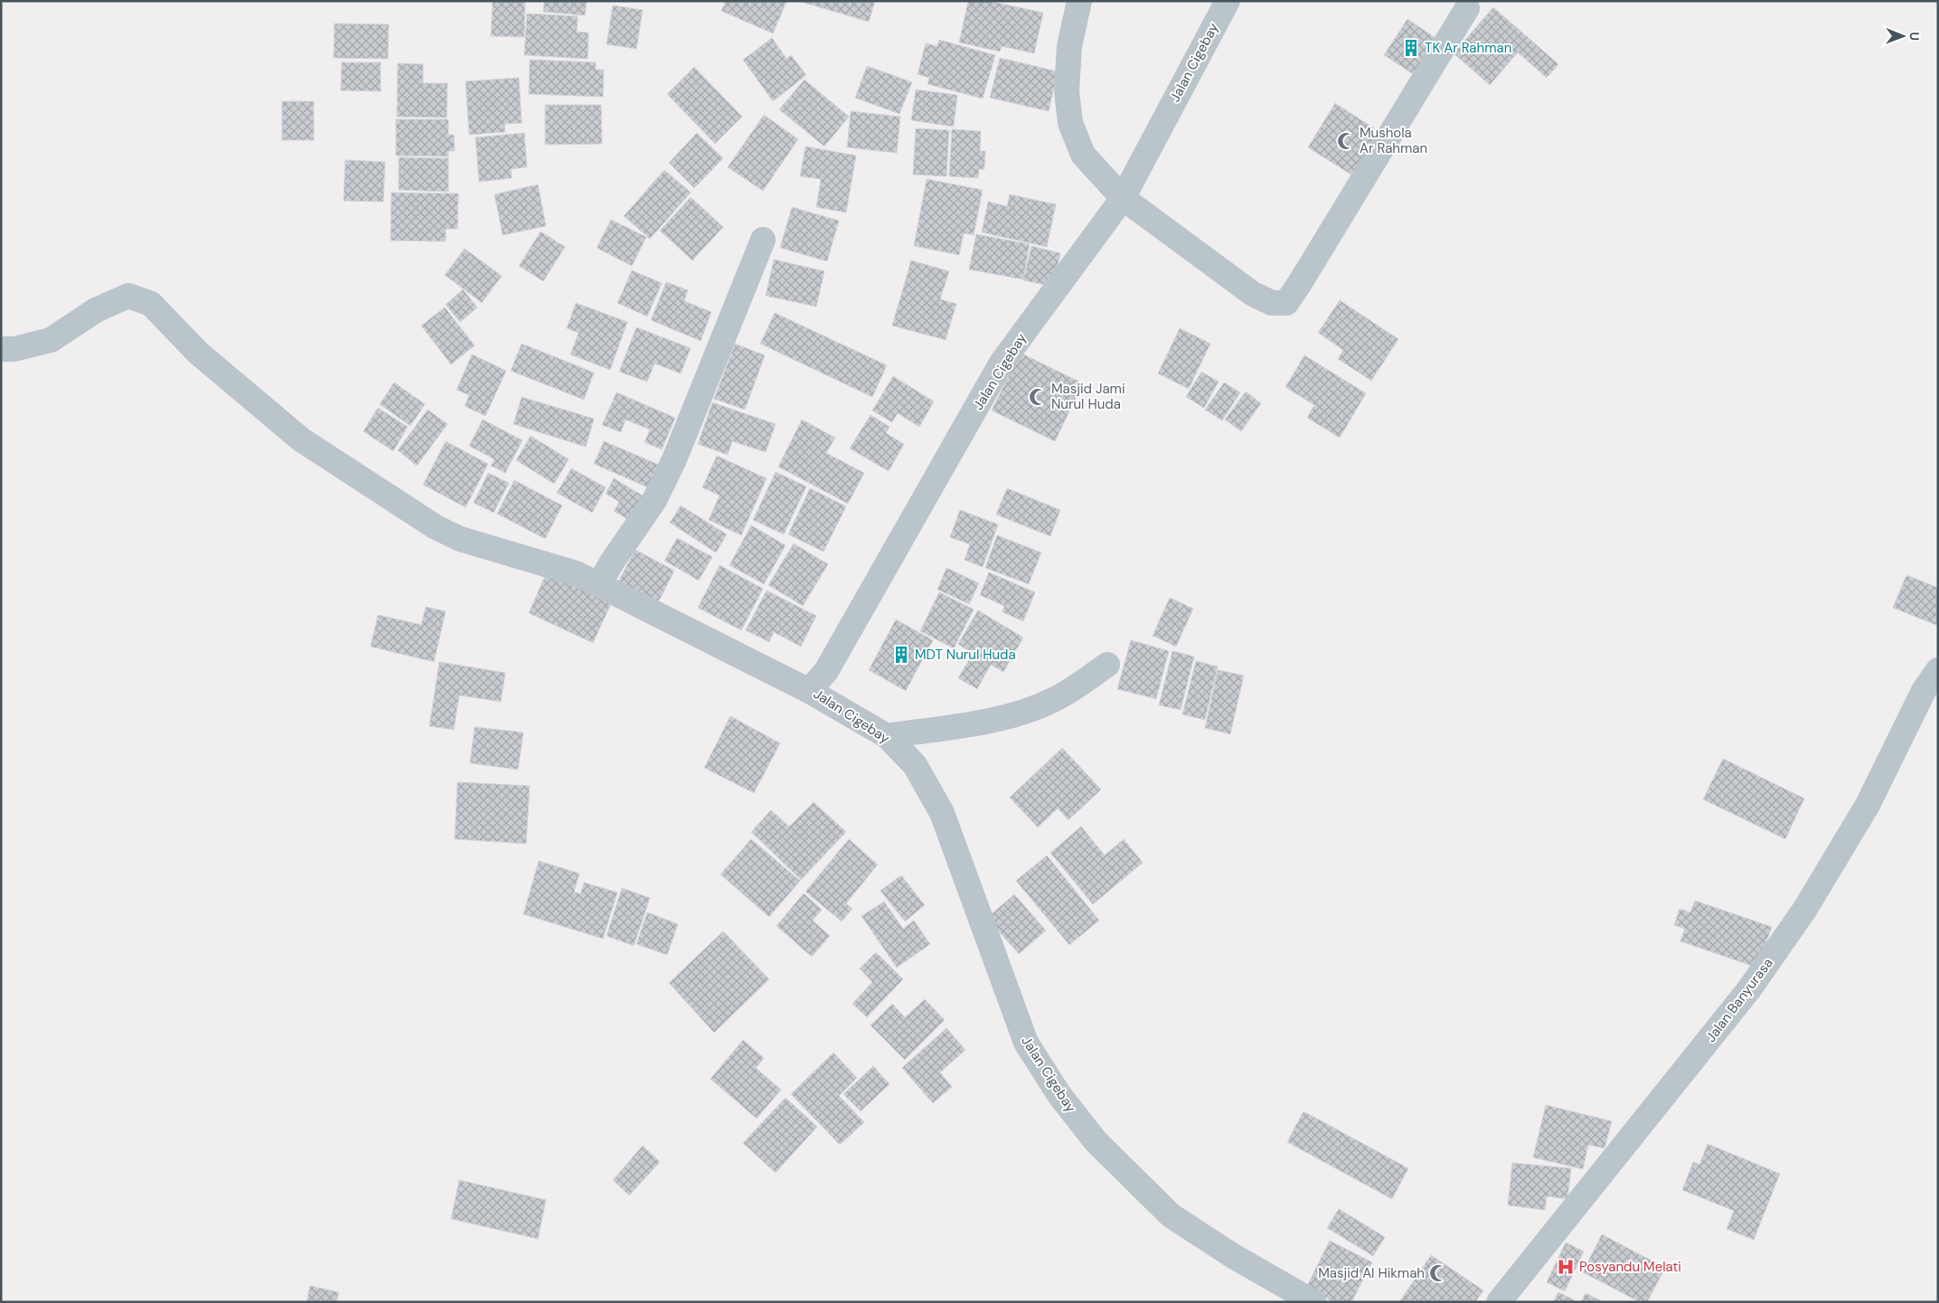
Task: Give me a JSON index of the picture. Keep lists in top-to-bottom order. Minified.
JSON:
{"streets":{"street":["Jalan Cigebay","Jalan Banyurasa"]},"places":{"building":["TK Ar Rahman","MDT Nurul Huda"],"mosque":["Mushola Ar Rahman","Masjid Jami Nurul Huda","Masjid Al Hikmah"],"hospital":["Posyandu Melati"]},"north":"right"}
